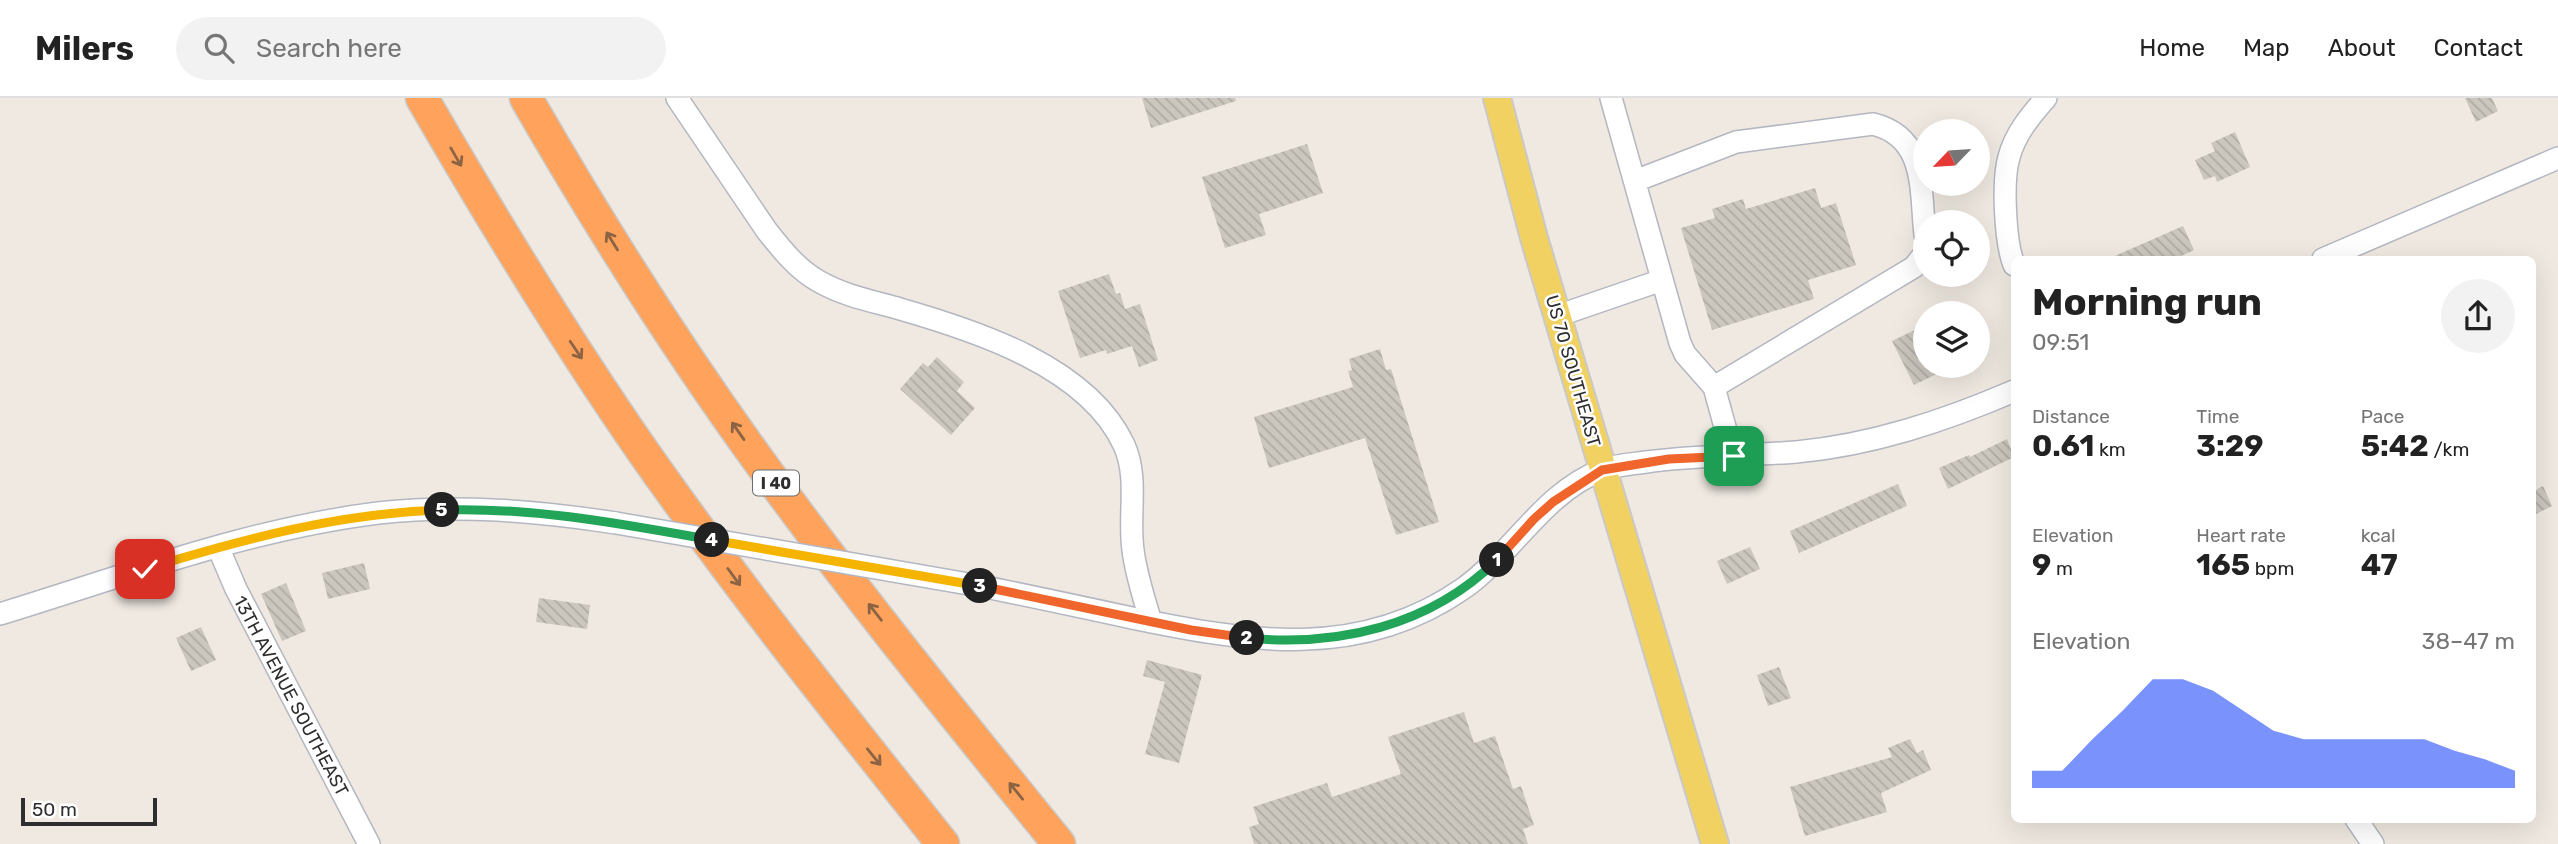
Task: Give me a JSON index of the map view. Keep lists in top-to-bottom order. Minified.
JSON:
{"streets":{"highway":["I 40"],"main road":["US 70 SOUTHEAST"],"street":["13TH AVENUE SOUTHEAST"]},"scale_bar":"50 m","north":"bottom left","page":{"header":"Milers","search":"Search here","nav":["Home","Map","About","Contact"],"heading":["Morning run","09:51"],"stats":[["Distance","0.61 km"],["Time","3:29"],["Pace","5:42 /km"],["Elevation","9 m"],["Heart rate","165 bpm"],["kcal","47"]],"pins":["5","4","1","3","2"],"chart":["Elevation","38–47 m"],"scale":"50 m"}}
